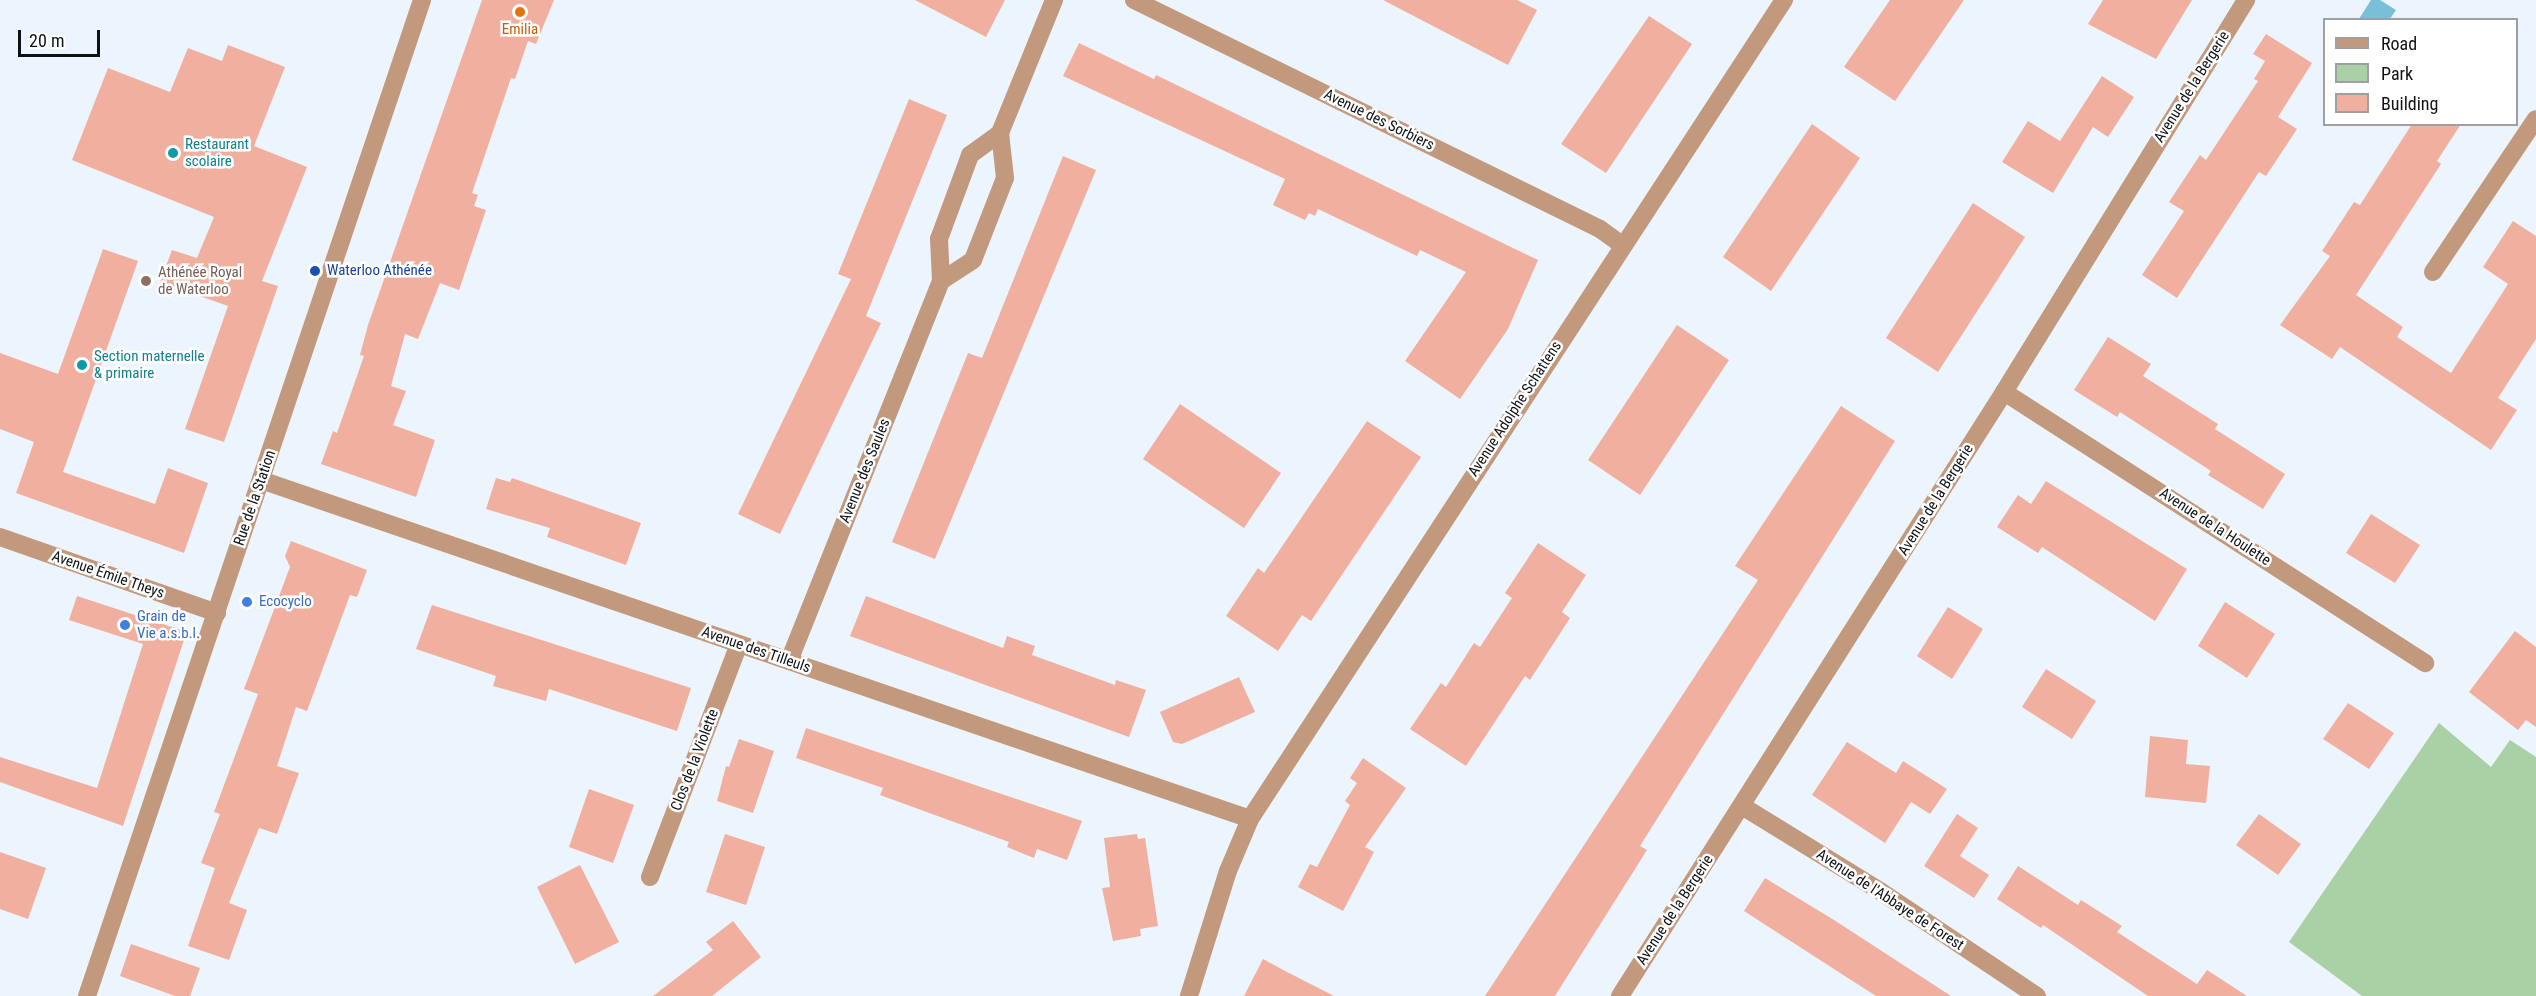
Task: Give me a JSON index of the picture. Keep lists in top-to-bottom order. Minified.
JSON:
{"streets":{"street":["Avenue de la Bergerie","Avenue des Sorbiers","Avenue Adolphe Schattens","Avenue des Saules","Rue de la Station","Avenue de la Houlette","Avenue Émile Theys","Avenue des Tilleuls","Clos de la Violette","Avenue de l'Abbaye de Forest"]},"crossings":[["Avenue de la Bergerie","Avenue de la Houlette"],["Avenue de la Bergerie","Avenue de l'Abbaye de Forest"],["Avenue des Sorbiers","Avenue Adolphe Schattens"],["Avenue Adolphe Schattens","Avenue des Tilleuls"],["Avenue des Saules","Avenue des Tilleuls"],["Rue de la Station","Avenue Émile Theys"],["Rue de la Station","Avenue des Tilleuls"],["Avenue des Tilleuls","Clos de la Violette"]],"places":["Emilia","Restaurant scolaire","Waterloo Athénée","Athénée Royal de Waterloo","Section maternelle & primaire","Ecocyclo","Grain de Vie a.s.b.l."],"legend":["Road","Park","Building"],"scale_bar":"20 m"}
